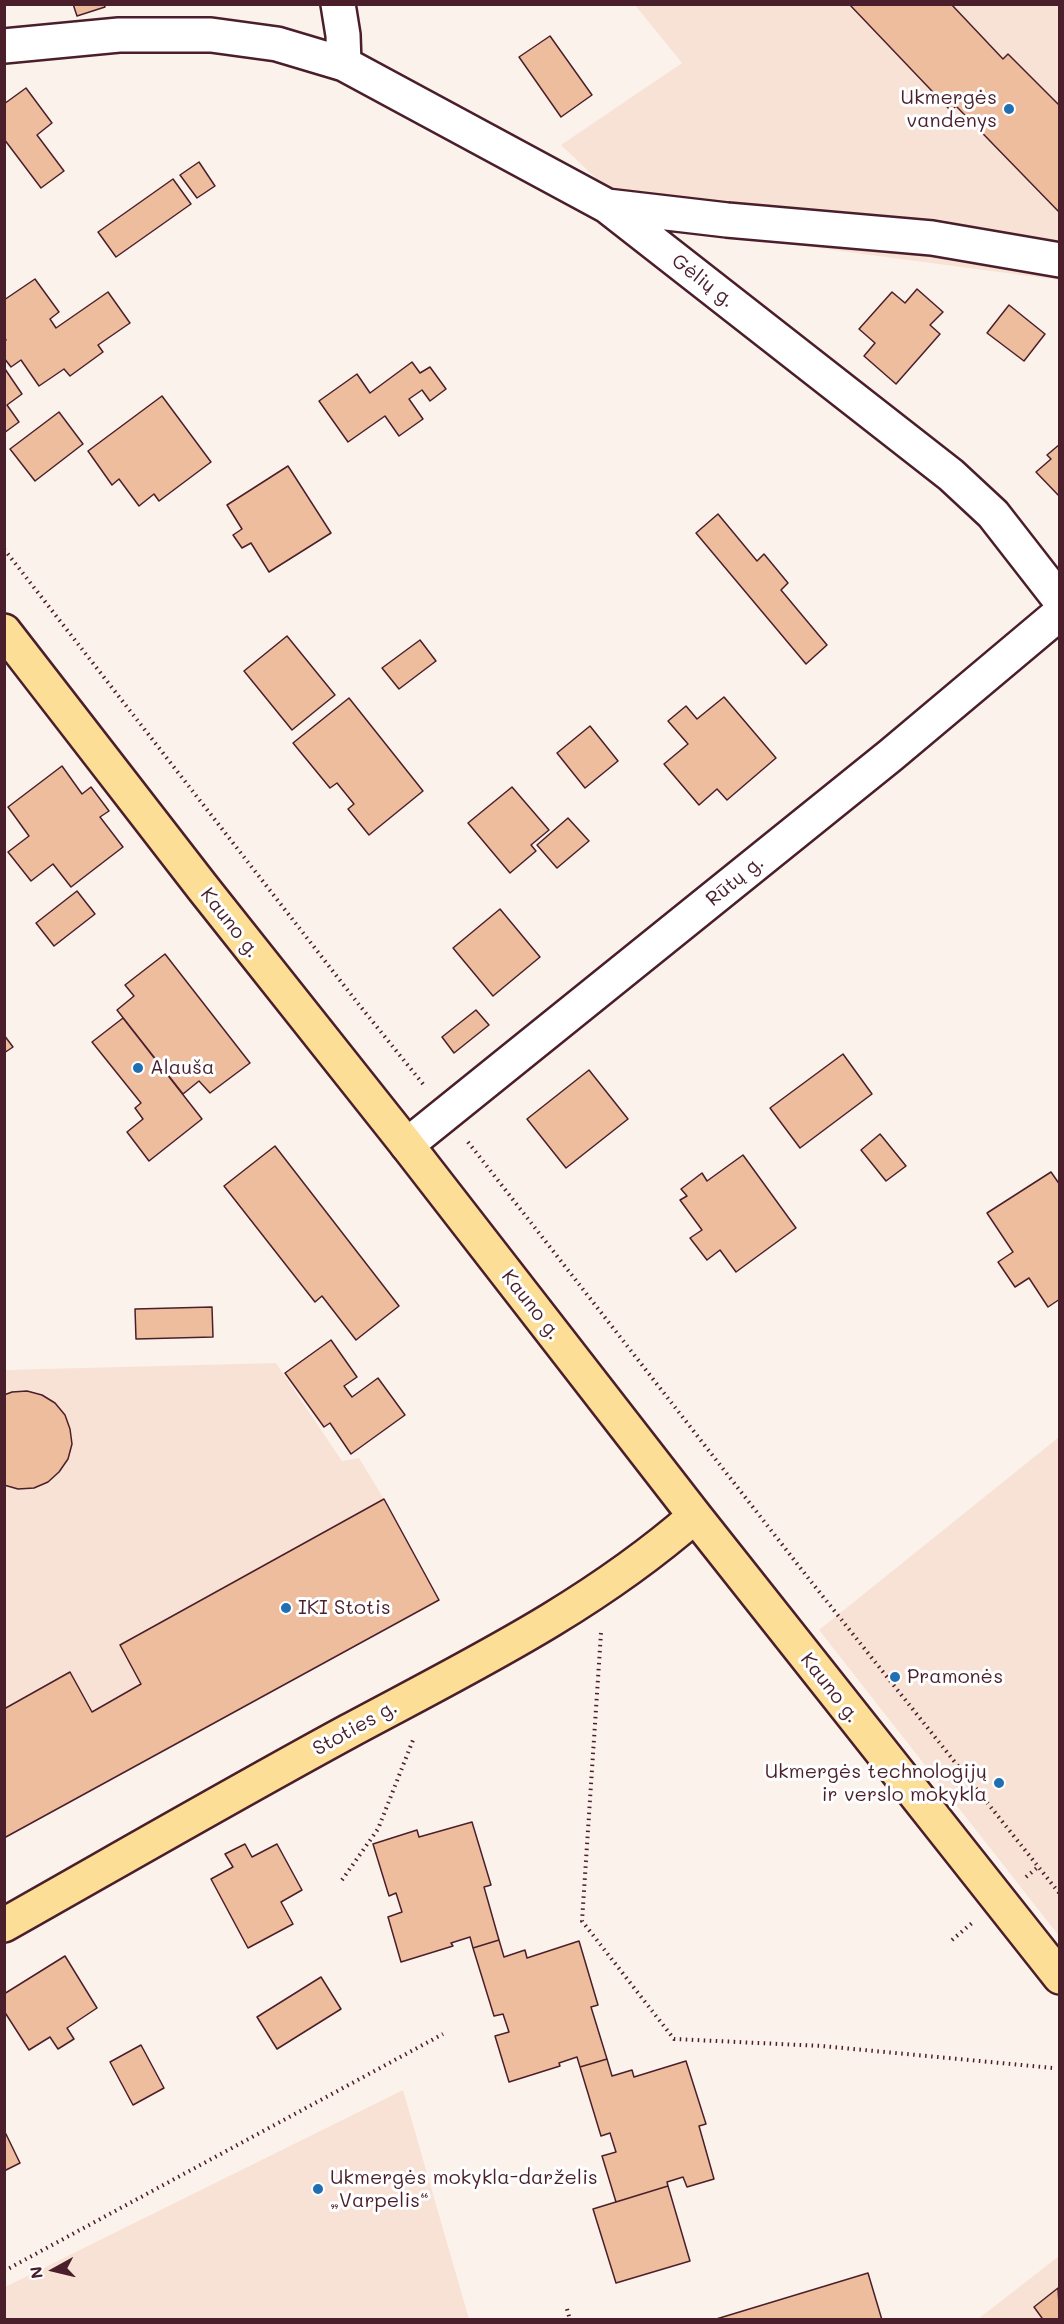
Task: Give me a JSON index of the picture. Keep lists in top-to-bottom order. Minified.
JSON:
{"streets":{"main road":["Kauno g.","Stoties g."],"street":["Gėlių g.","Rūtų g."]},"crossings":[["Rūtų g.","Kauno g."],["Kauno g.","Stoties g."]],"places":["Ukmergės vandenys","Alauša","IKI Stotis","Pramonės","Ukmergės technologijų ir verslo mokykla","Ukmergės mokykla-darželis „Varpelis“"],"north":"left"}
